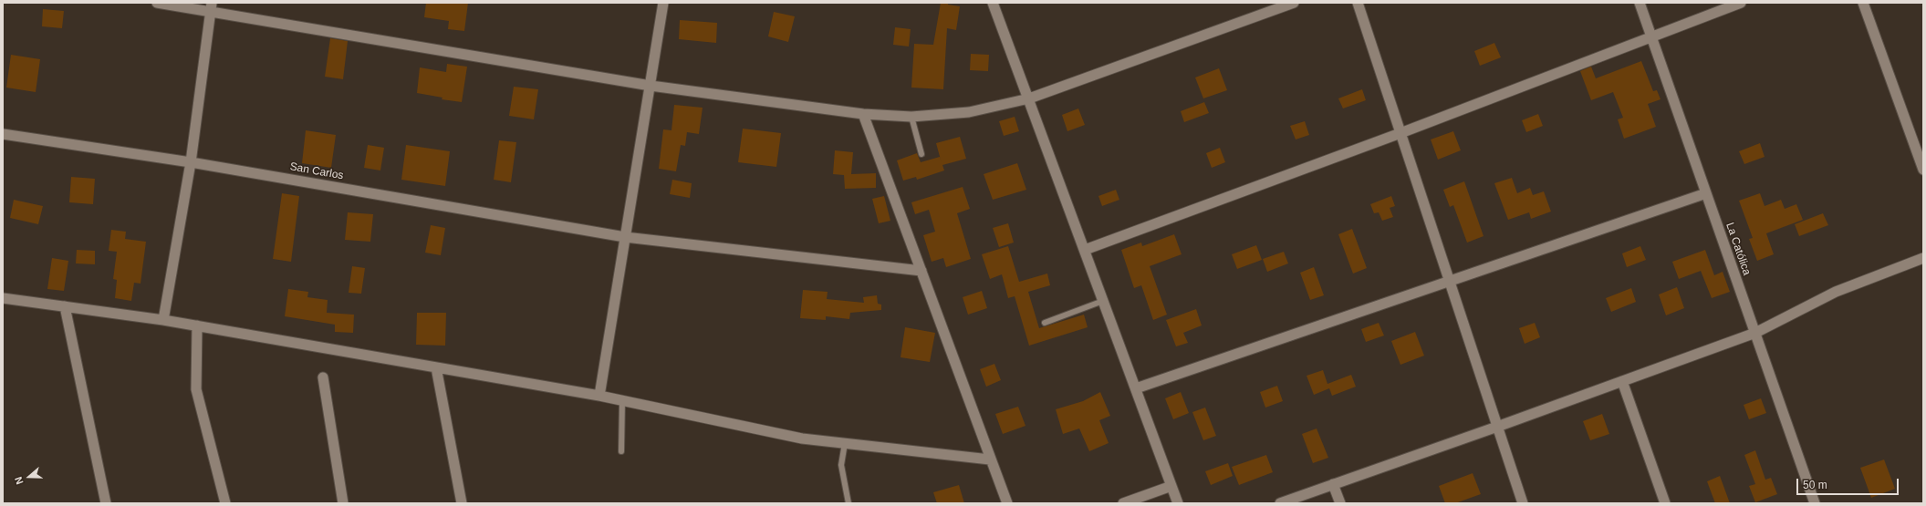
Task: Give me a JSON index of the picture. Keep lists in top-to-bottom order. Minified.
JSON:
{"streets":{"street":["San Carlos","La Católica"]},"scale_bar":"50 m","north":"left"}
